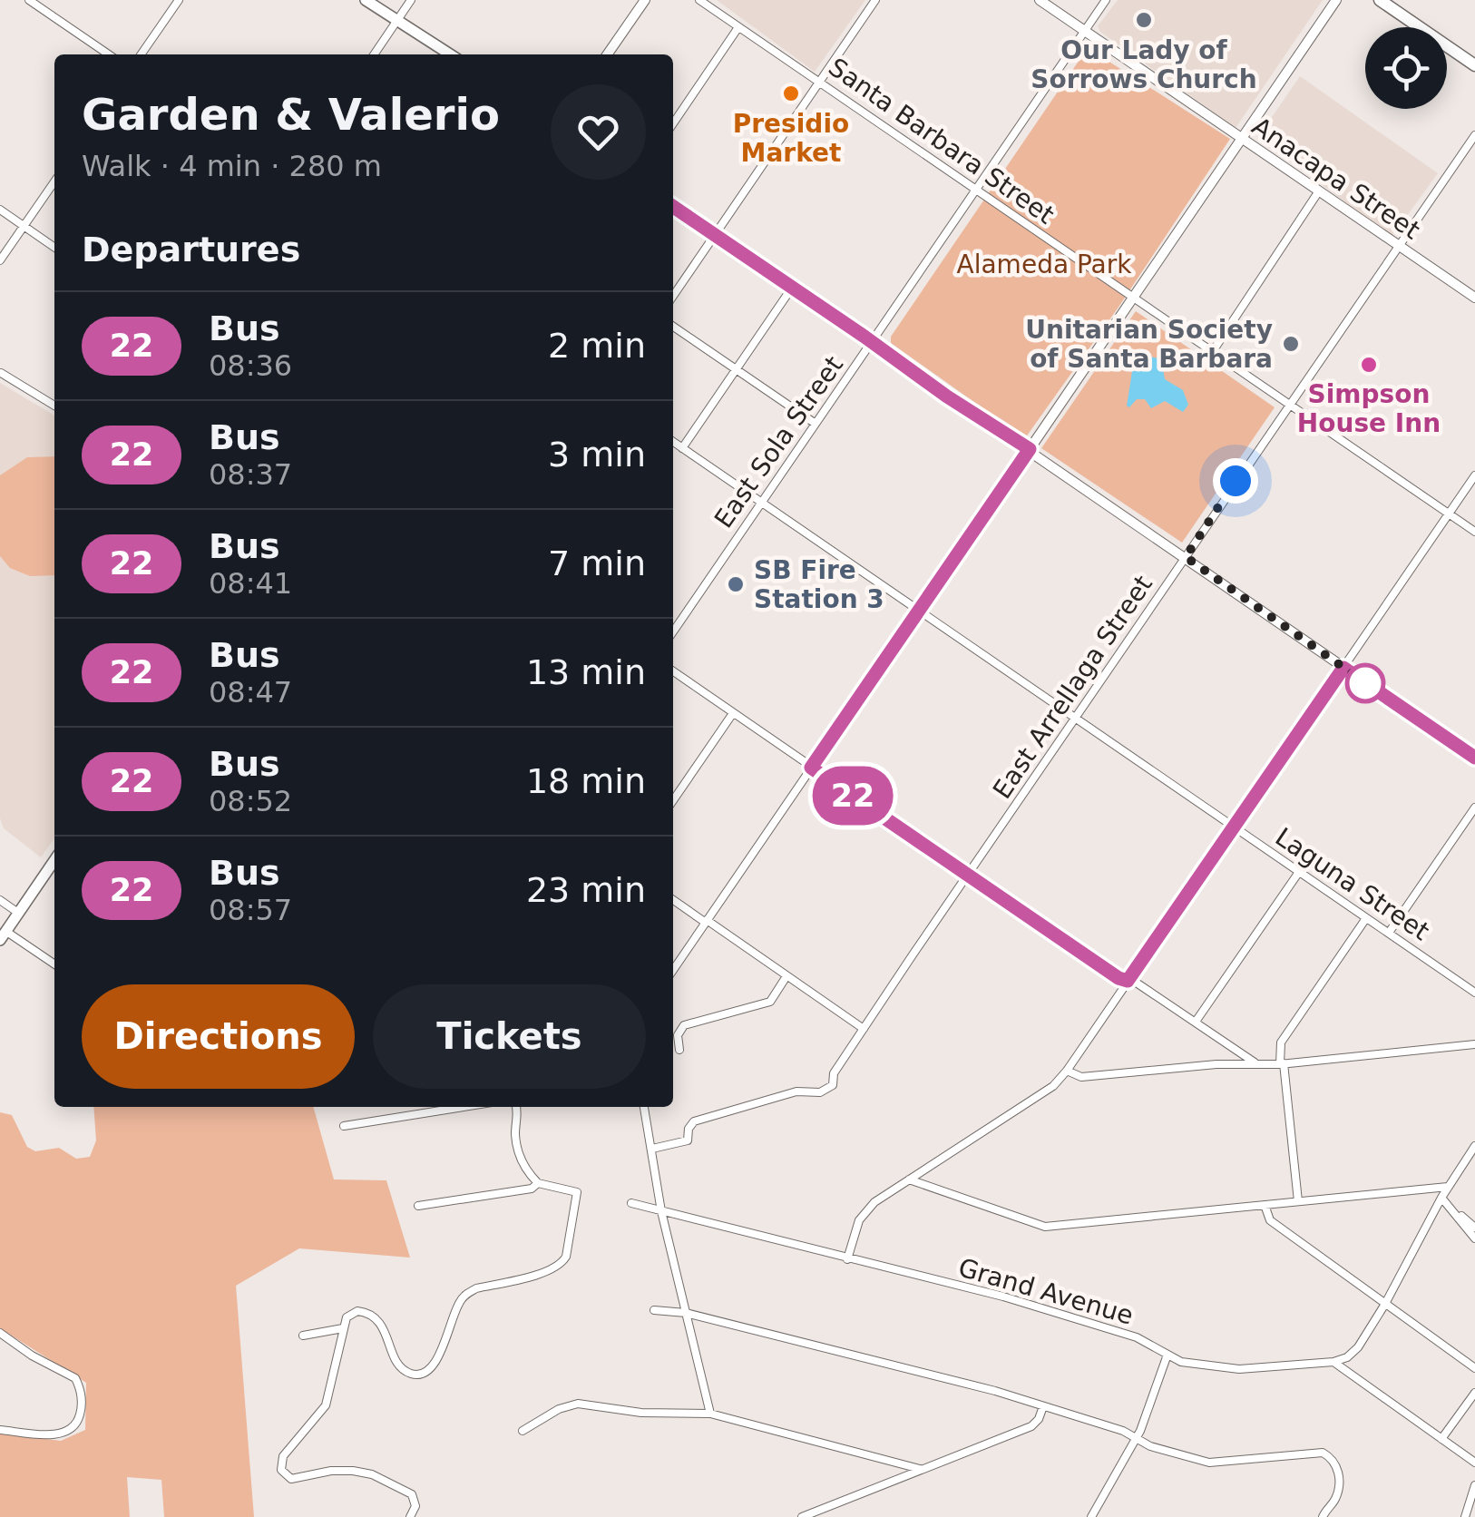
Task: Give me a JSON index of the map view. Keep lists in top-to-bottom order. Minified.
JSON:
{"streets":{"street":["Santa Barbara Street","Anacapa Street","East Sola Street","East Arrellaga Street","Laguna Street","Grand Avenue"]},"crossings":[["Santa Barbara Street","East Sola Street"],["Santa Barbara Street","East Arrellaga Street"],["Anacapa Street","East Sola Street"],["Anacapa Street","East Arrellaga Street"],["East Sola Street","Laguna Street"],["East Arrellaga Street","Laguna Street"]],"parks":["Alameda Park"],"places":["Our Lady of Sorrows Church","Presidio Market","Unitarian Society of Santa Barbara","Simpson House Inn","SB Fire Station 3"],"lines":["bus line 22"],"page":{"on_map":"22","heading":[["Garden & Valerio","Walk · 4 min · 280 m"],"Departures"],"list":[{"mark":"22","name":"Bus","note":"08:36","value":"2 min"},{"mark":"22","name":"Bus","note":"08:37","value":"3 min"},{"mark":"22","name":"Bus","note":"08:41","value":"7 min"},{"mark":"22","name":"Bus","note":"08:47","value":"13 min"},{"mark":"22","name":"Bus","note":"08:52","value":"18 min"},{"mark":"22","name":"Bus","note":"08:57","value":"23 min"}],"buttons":["Directions","Tickets"]}}
